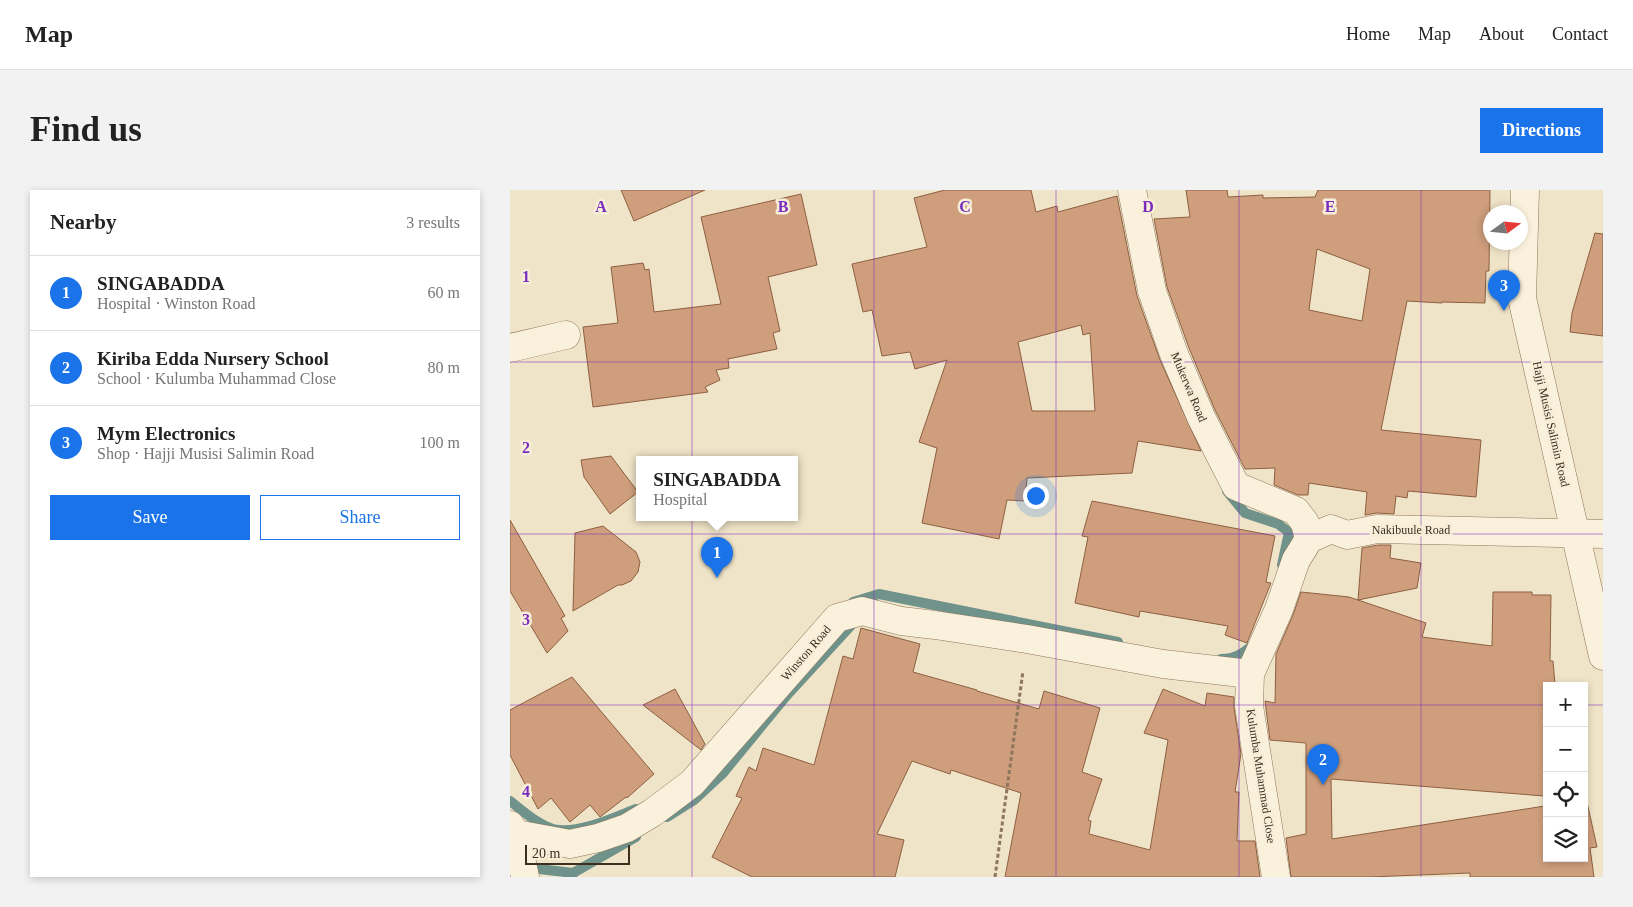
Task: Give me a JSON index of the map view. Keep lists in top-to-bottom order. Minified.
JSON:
{"streets":{"street":["Mukerwa Road","Hajji Musisi Salimin Road","Nakibuule Road","Winston Road","Kulumba Muhammad Close"]},"crossings":[["Mukerwa Road","Nakibuule Road"],["Hajji Musisi Salimin Road","Nakibuule Road"],["Winston Road","Kulumba Muhammad Close"]],"scale_bar":"20 m","north":"right","page":{"header":"Map","nav":["Home","Map","About","Contact"],"buttons":["Directions",["Save","Share"]],"title":"Find us","heading":["Nearby","3 results"],"list":[{"mark":"1","name":"SINGABADDA","note":"Hospital · Winston Road","value":"60 m"},{"mark":"2","name":"Kiriba Edda Nursery School","note":"School · Kulumba Muhammad Close","value":"80 m"},{"mark":"3","name":"Mym Electronics","note":"Shop · Hajji Musisi Salimin Road","value":"100 m"}],"pins":["3","1","2"],"popup":["SINGABADDA","Hospital"],"map_buttons":["+","−"],"scale":"20 m"},"grid":{"columns":["A","B","C","D","E"],"rows":["1","2","3","4"]}}
